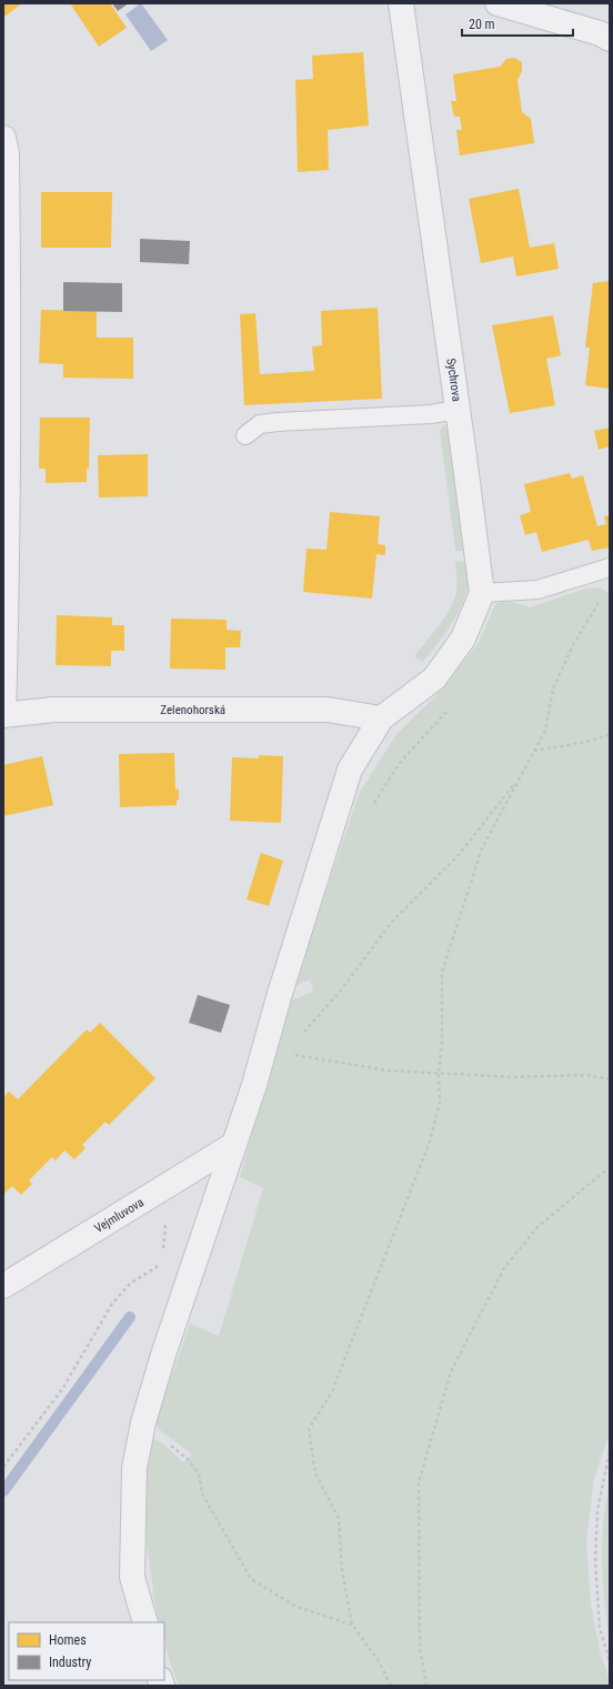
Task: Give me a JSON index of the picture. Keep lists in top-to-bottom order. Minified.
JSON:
{"streets":{"street":["Sychrova","Zelenohorská","Vejmluvova"]},"legend":["Homes","Industry"],"scale_bar":"20 m"}
